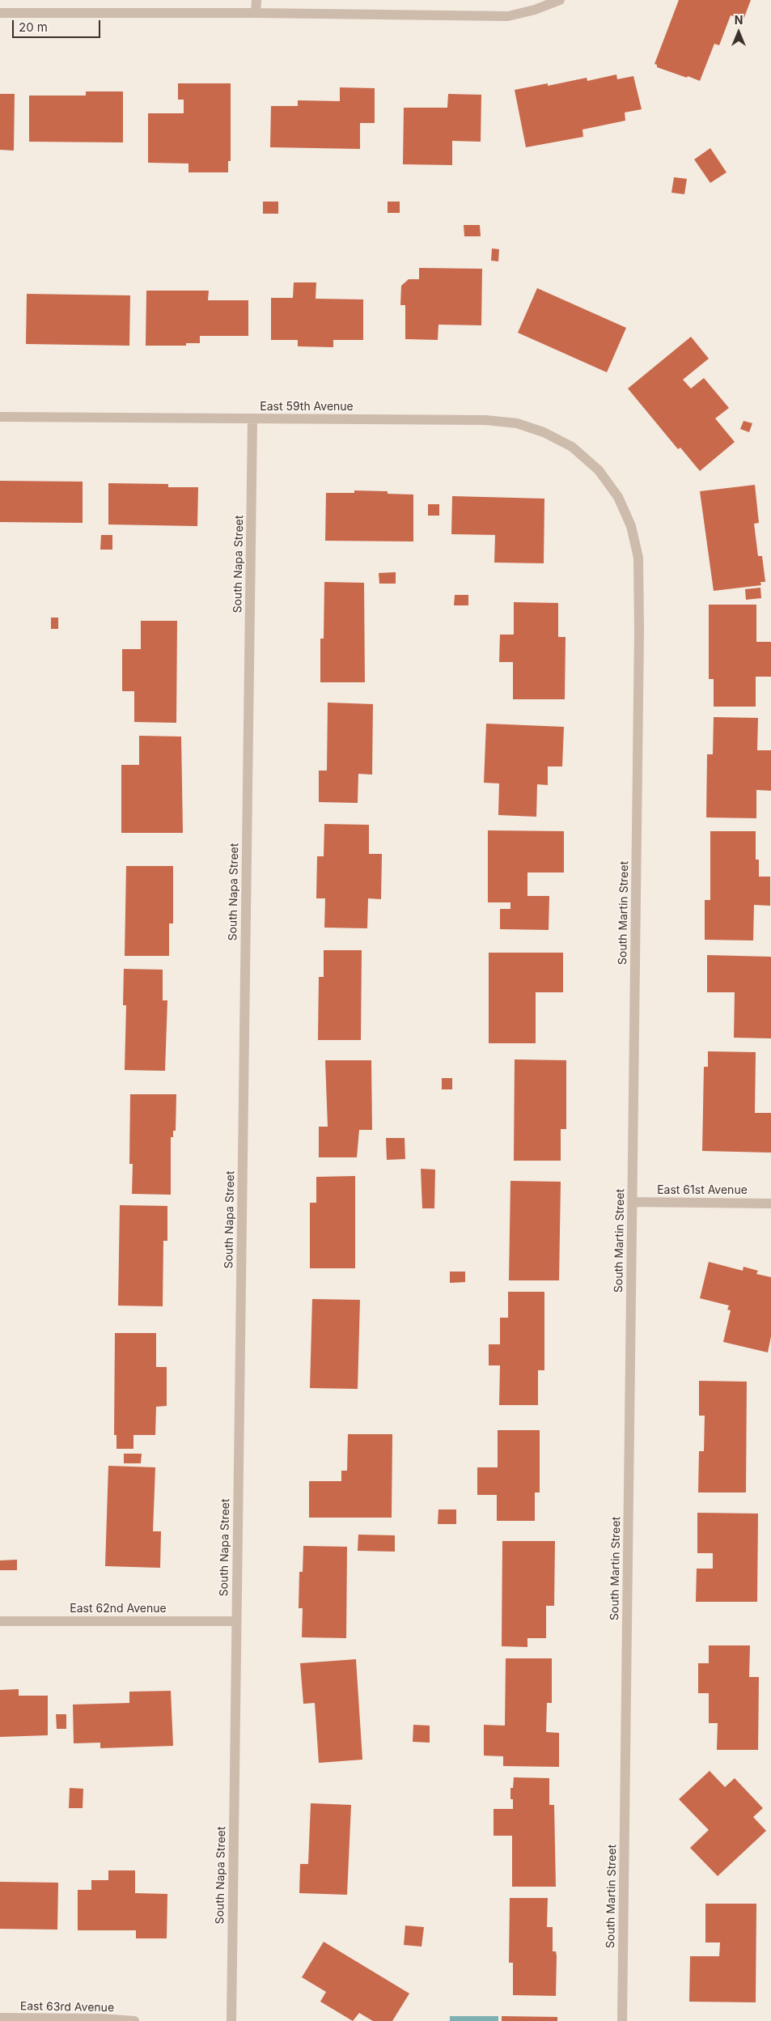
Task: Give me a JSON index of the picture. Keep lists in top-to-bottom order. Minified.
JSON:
{"streets":{"street":["East 59th Avenue","South Napa Street","South Martin Street","East 61st Avenue","East 62nd Avenue","East 63rd Avenue"]},"crossings":[["East 59th Avenue","South Napa Street"],["East 59th Avenue","South Martin Street"],["South Napa Street","East 62nd Avenue"],["South Martin Street","East 61st Avenue"]],"scale_bar":"20 m","north":"top"}
